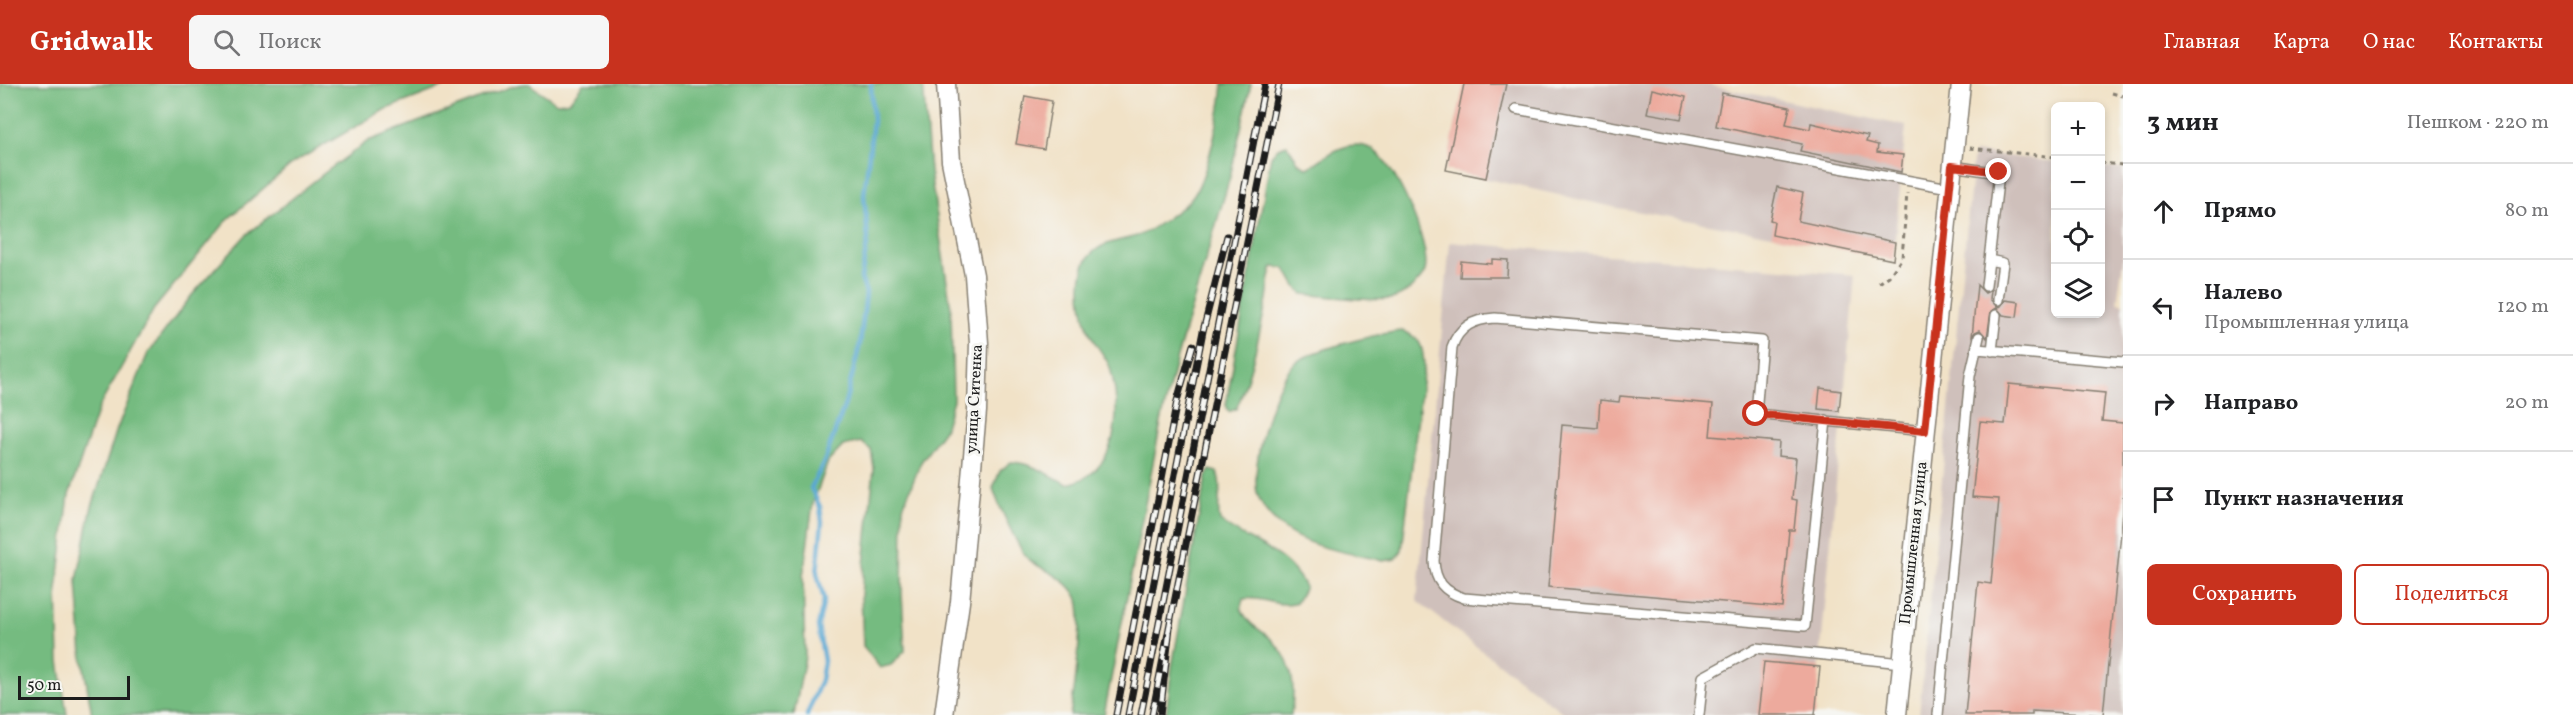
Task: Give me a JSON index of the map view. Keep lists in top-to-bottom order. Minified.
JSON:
{"streets":{"street":["улица Ситенка","Промышленная улица"]},"scale_bar":"50 m","page":{"header":"Gridwalk","search":"Поиск","nav":["Главная","Карта","О нас","Контакты"],"heading":["3 мин","Пешком · 220 m"],"map_buttons":["+","−"],"list":[["Прямо","80 m"],["Налево","Промышленная улица","120 m"],["Направо","20 m"],"Пункт назначения"],"buttons":["Сохранить","Поделиться"],"scale":"50 m"}}
